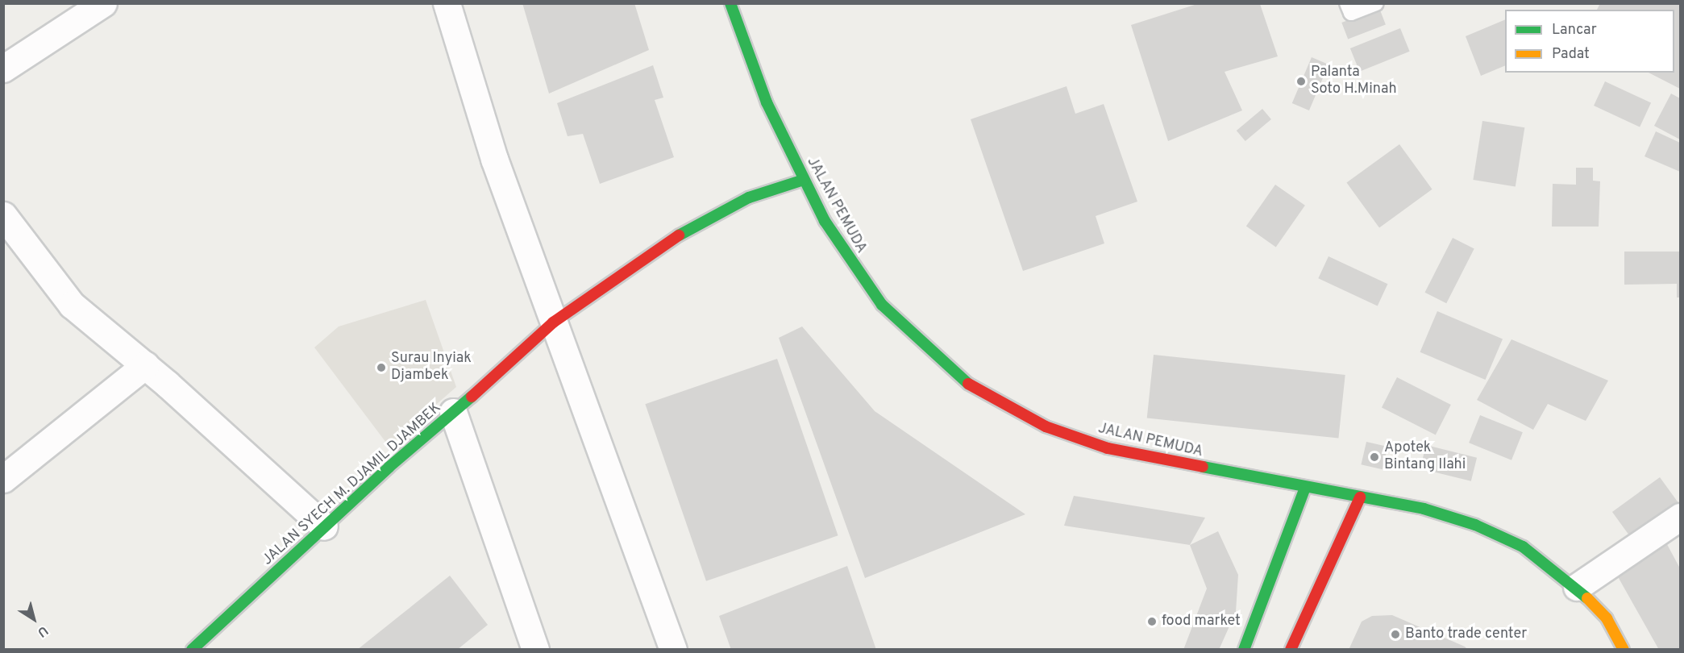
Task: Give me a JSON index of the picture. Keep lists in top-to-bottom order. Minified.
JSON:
{"streets":{"main road":["JALAN PEMUDA","JALAN SYECH M. DJAMIL DJAMBEK"]},"crossings":[["JALAN PEMUDA","JALAN SYECH M. DJAMIL DJAMBEK"]],"places":["Palanta Soto H.Minah","Surau Inyiak Djambek","Apotek Bintang Ilahi","food market","Banto trade center"],"legend":["Lancar","Padat"],"north":"bottom right"}
